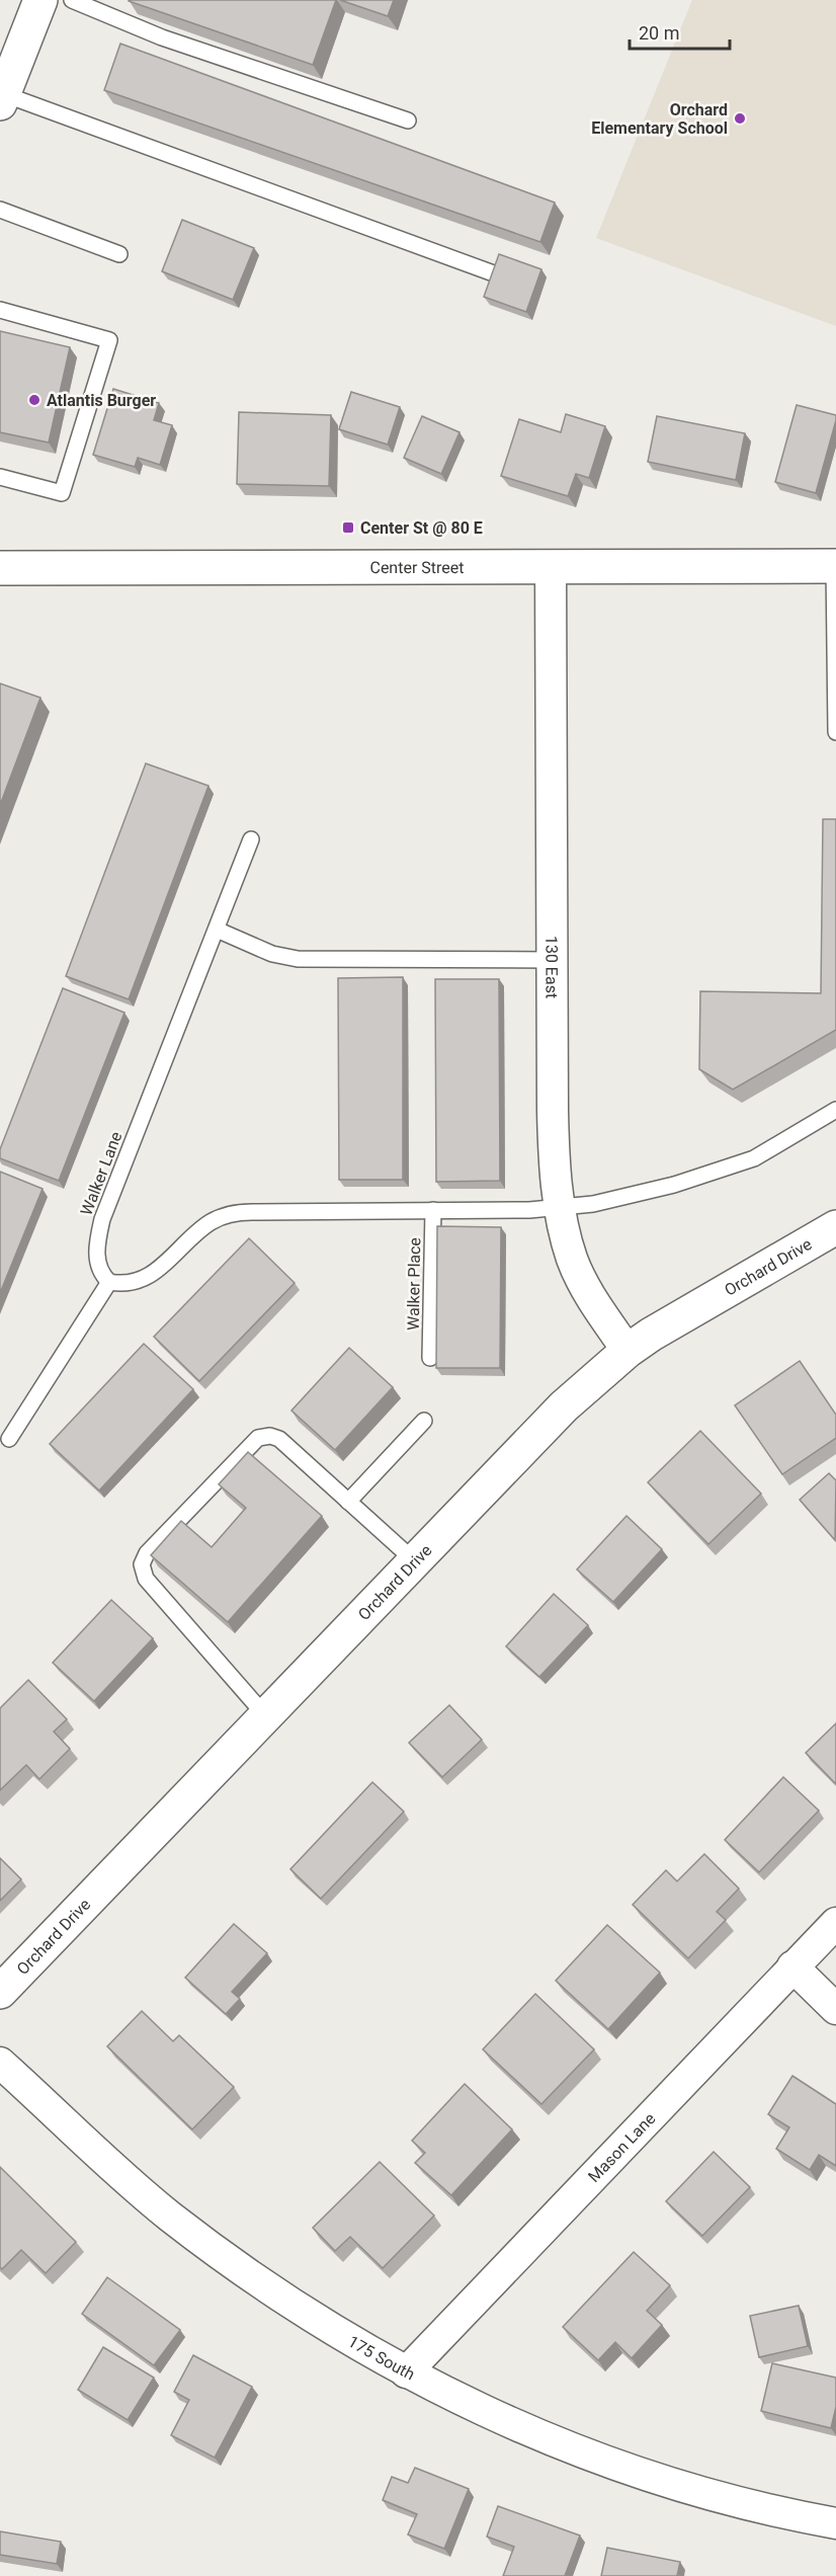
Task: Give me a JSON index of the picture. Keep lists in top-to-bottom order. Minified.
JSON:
{"streets":{"main road":["Center Street","Orchard Drive"],"street":["130 East","Mason Lane","175 South"],"lane":["Walker Lane","Walker Place"]},"crossings":[["Center Street","130 East"],["130 East","Orchard Drive"],["Mason Lane","175 South"]],"places":{"other":["Orchard Elementary School","Atlantis Burger"],"transit":["Center St @ 80 E"]},"scale_bar":"20 m"}
